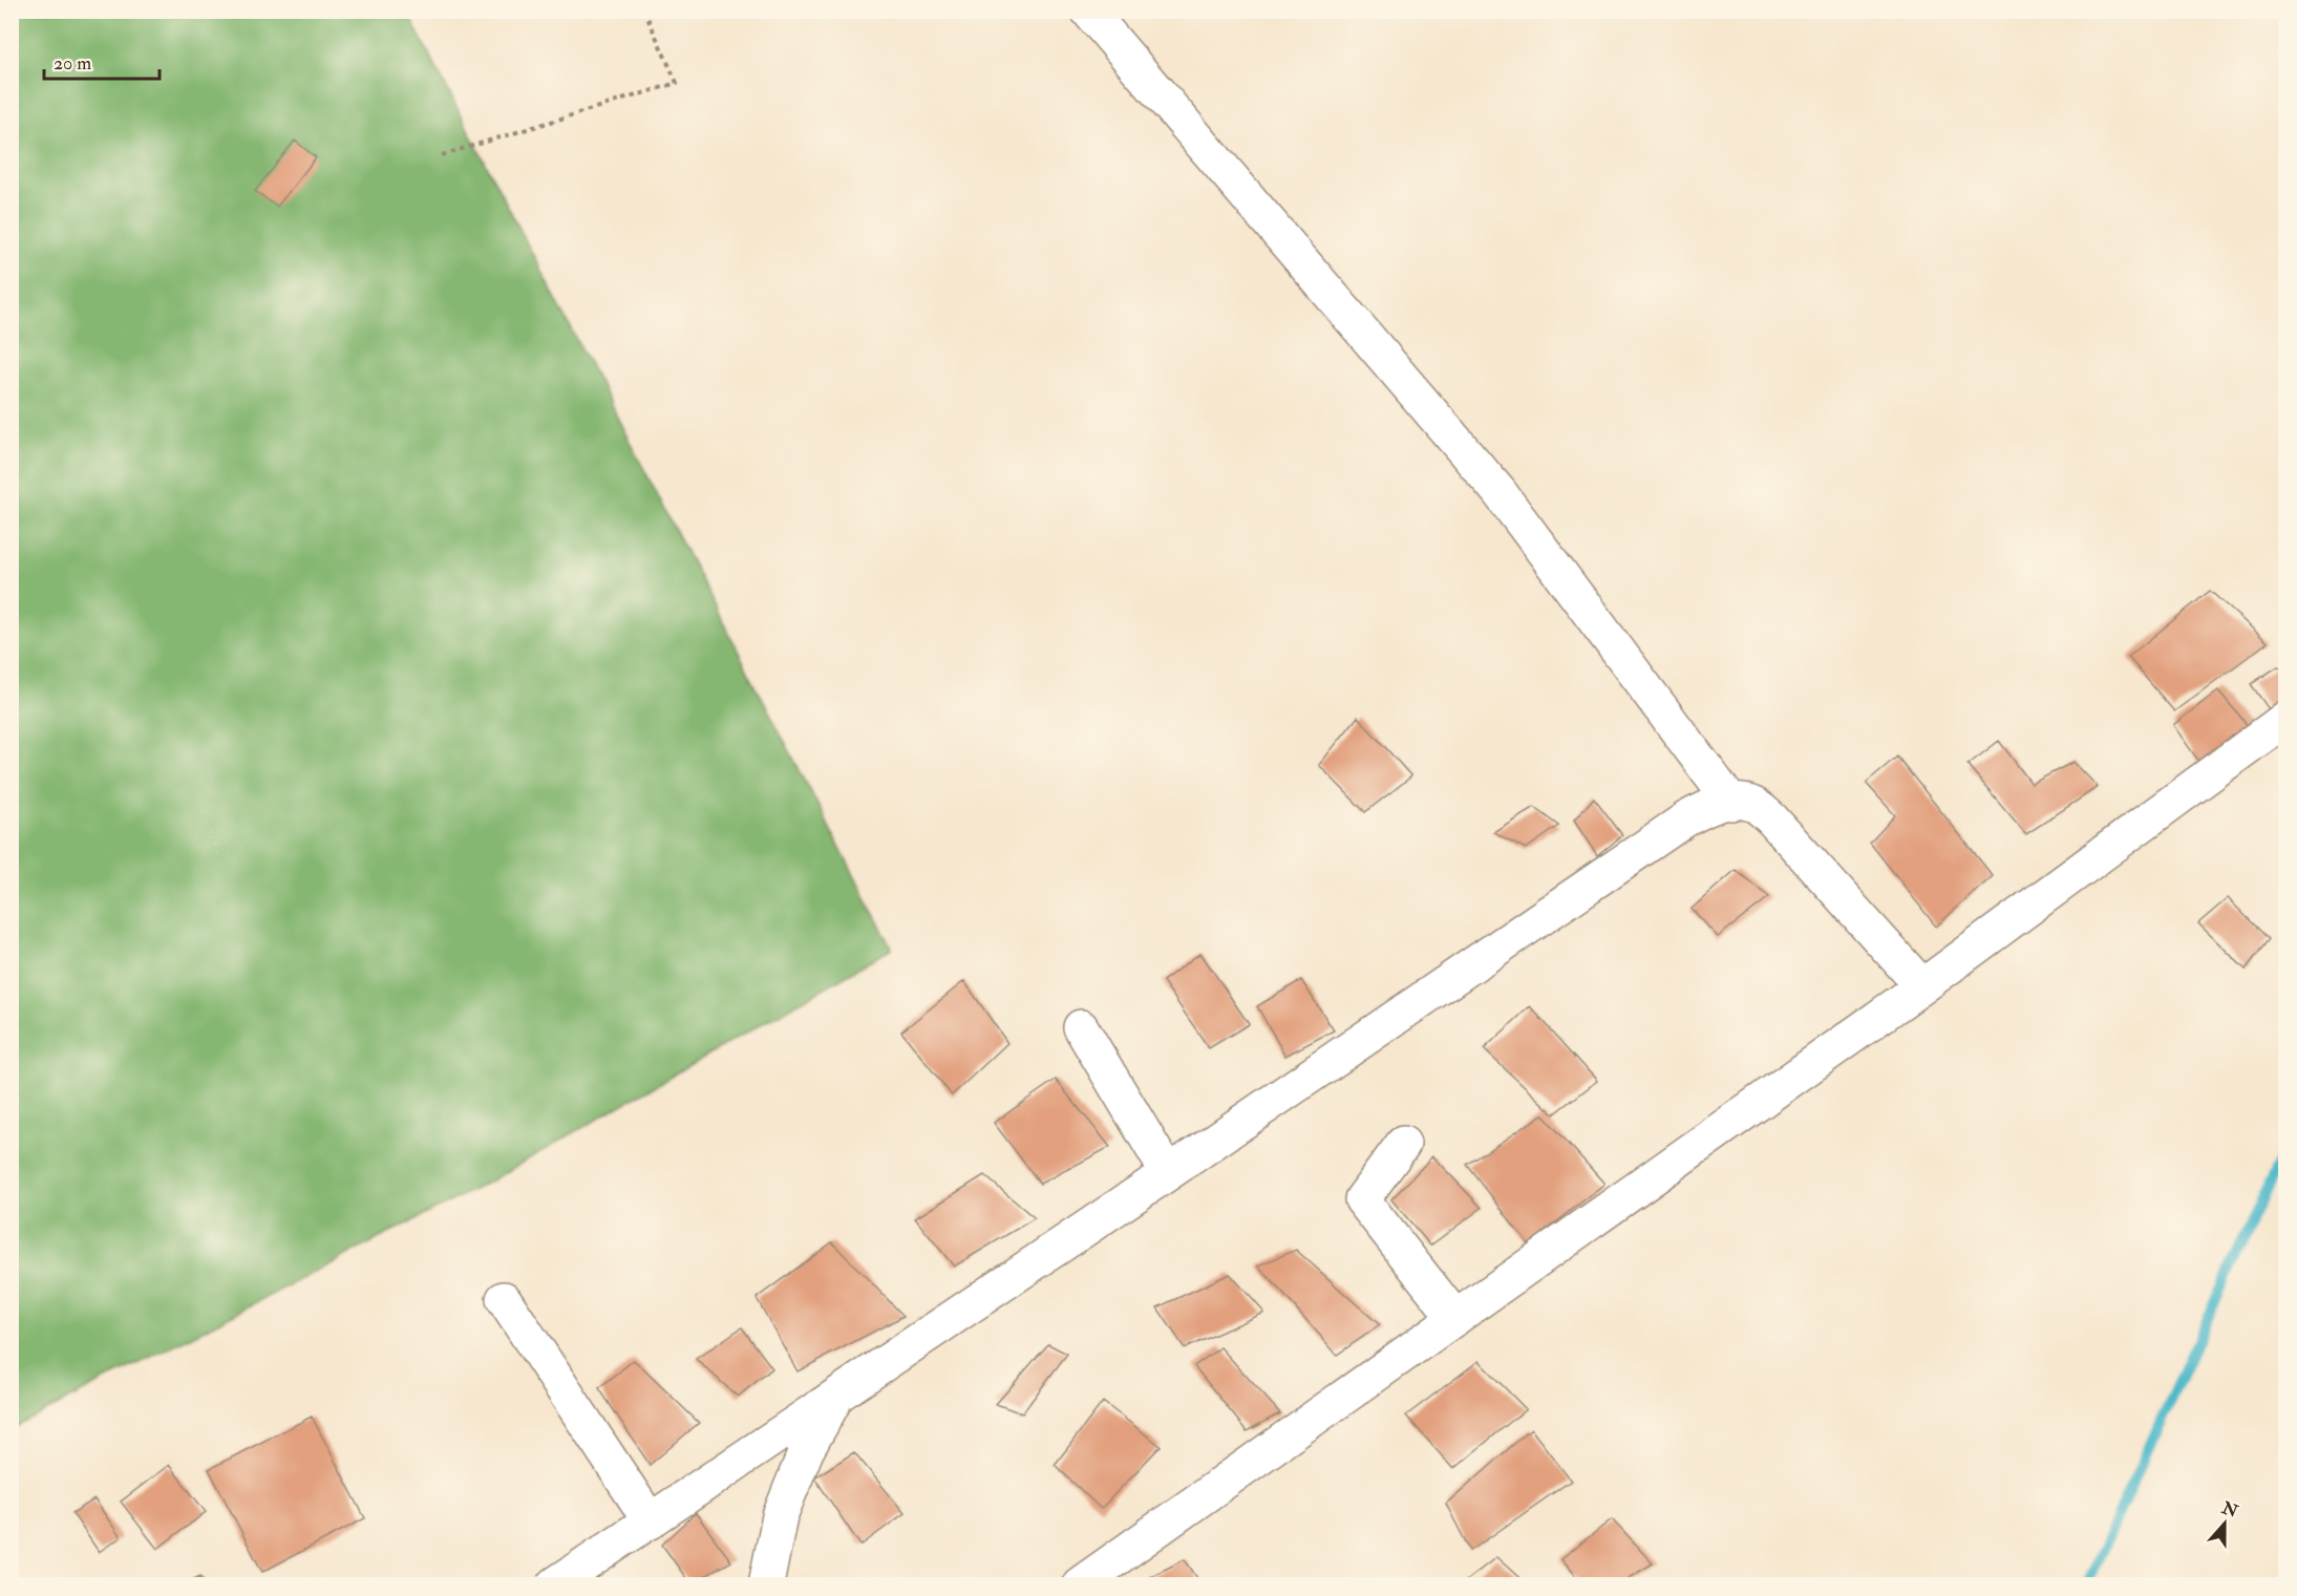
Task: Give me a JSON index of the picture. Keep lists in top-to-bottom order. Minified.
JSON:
{"scale_bar":"20 m","north":"top"}
